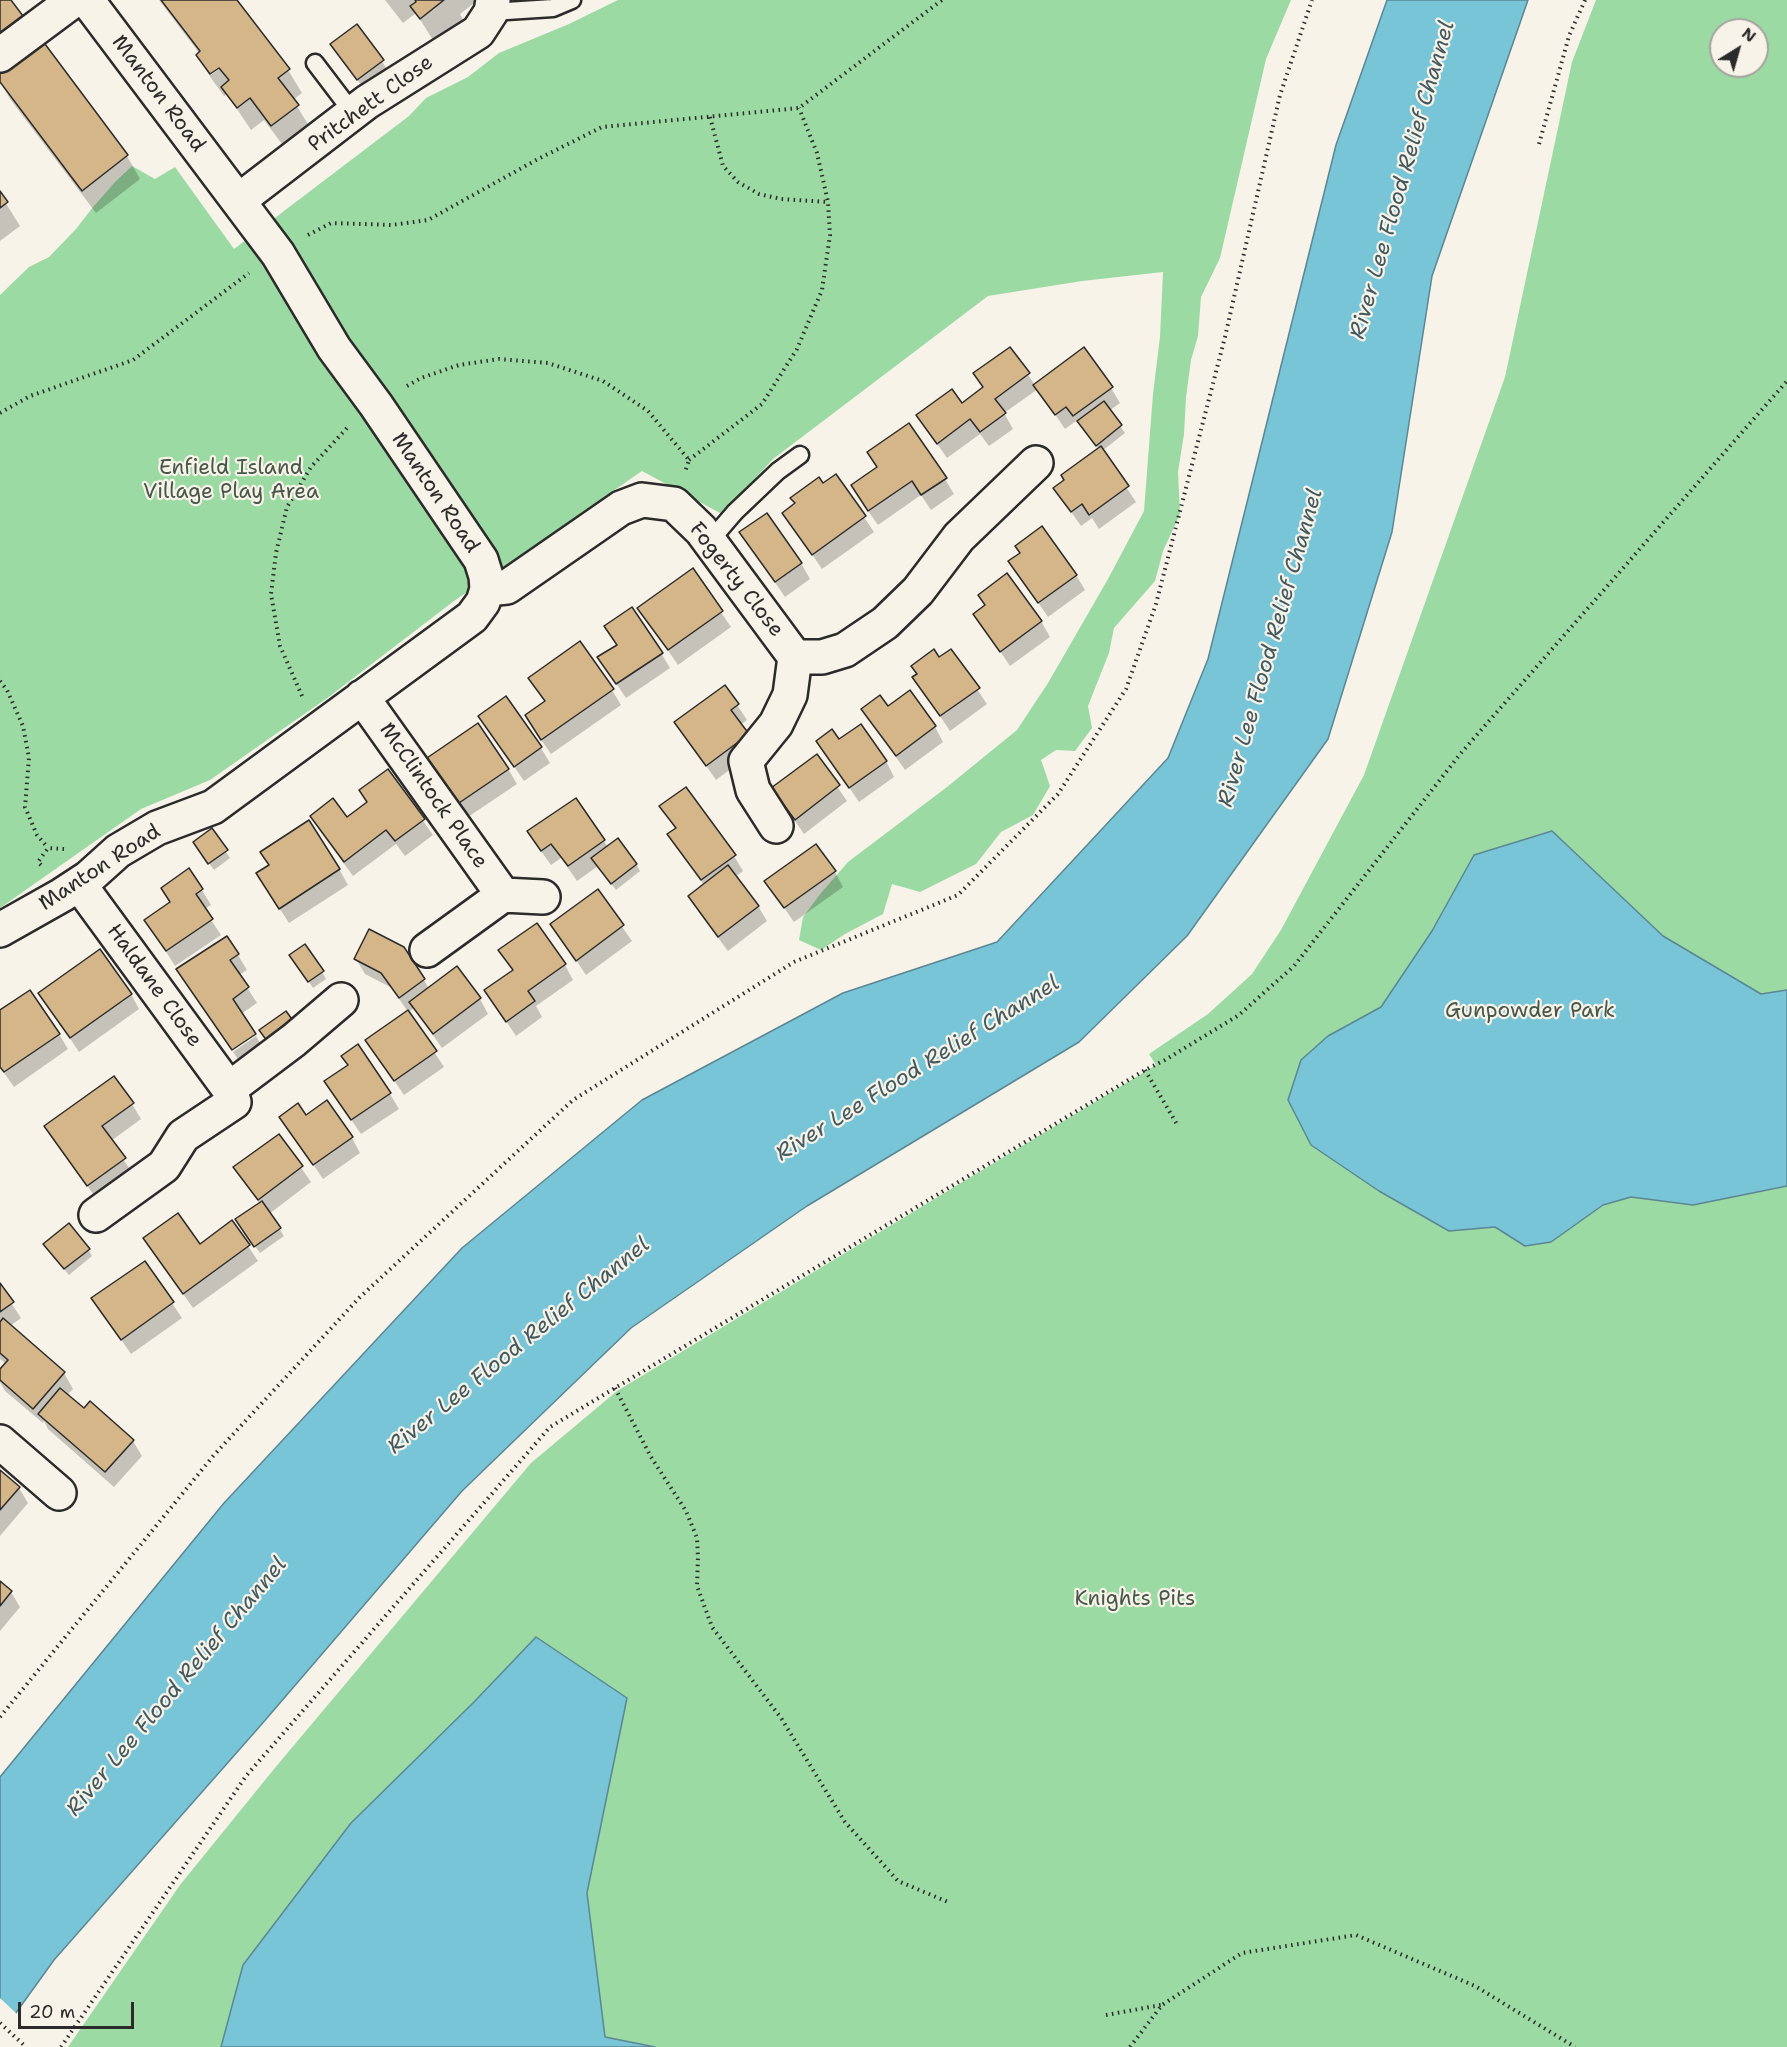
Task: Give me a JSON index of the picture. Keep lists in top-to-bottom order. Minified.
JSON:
{"streets":{"street":["Manton Road","Pritchett Close","Fogerty Close","McClintock Place","Haldane Close"]},"crossings":[["Manton Road","Pritchett Close"],["Manton Road","Fogerty Close"],["Manton Road","McClintock Place"],["Manton Road","Haldane Close"]],"water":["River Lee Flood Relief Channel"],"parks":["Enfield Island Village Play Area","Gunpowder Park","Knights Pits"],"scale_bar":"20 m","north":"top right"}
